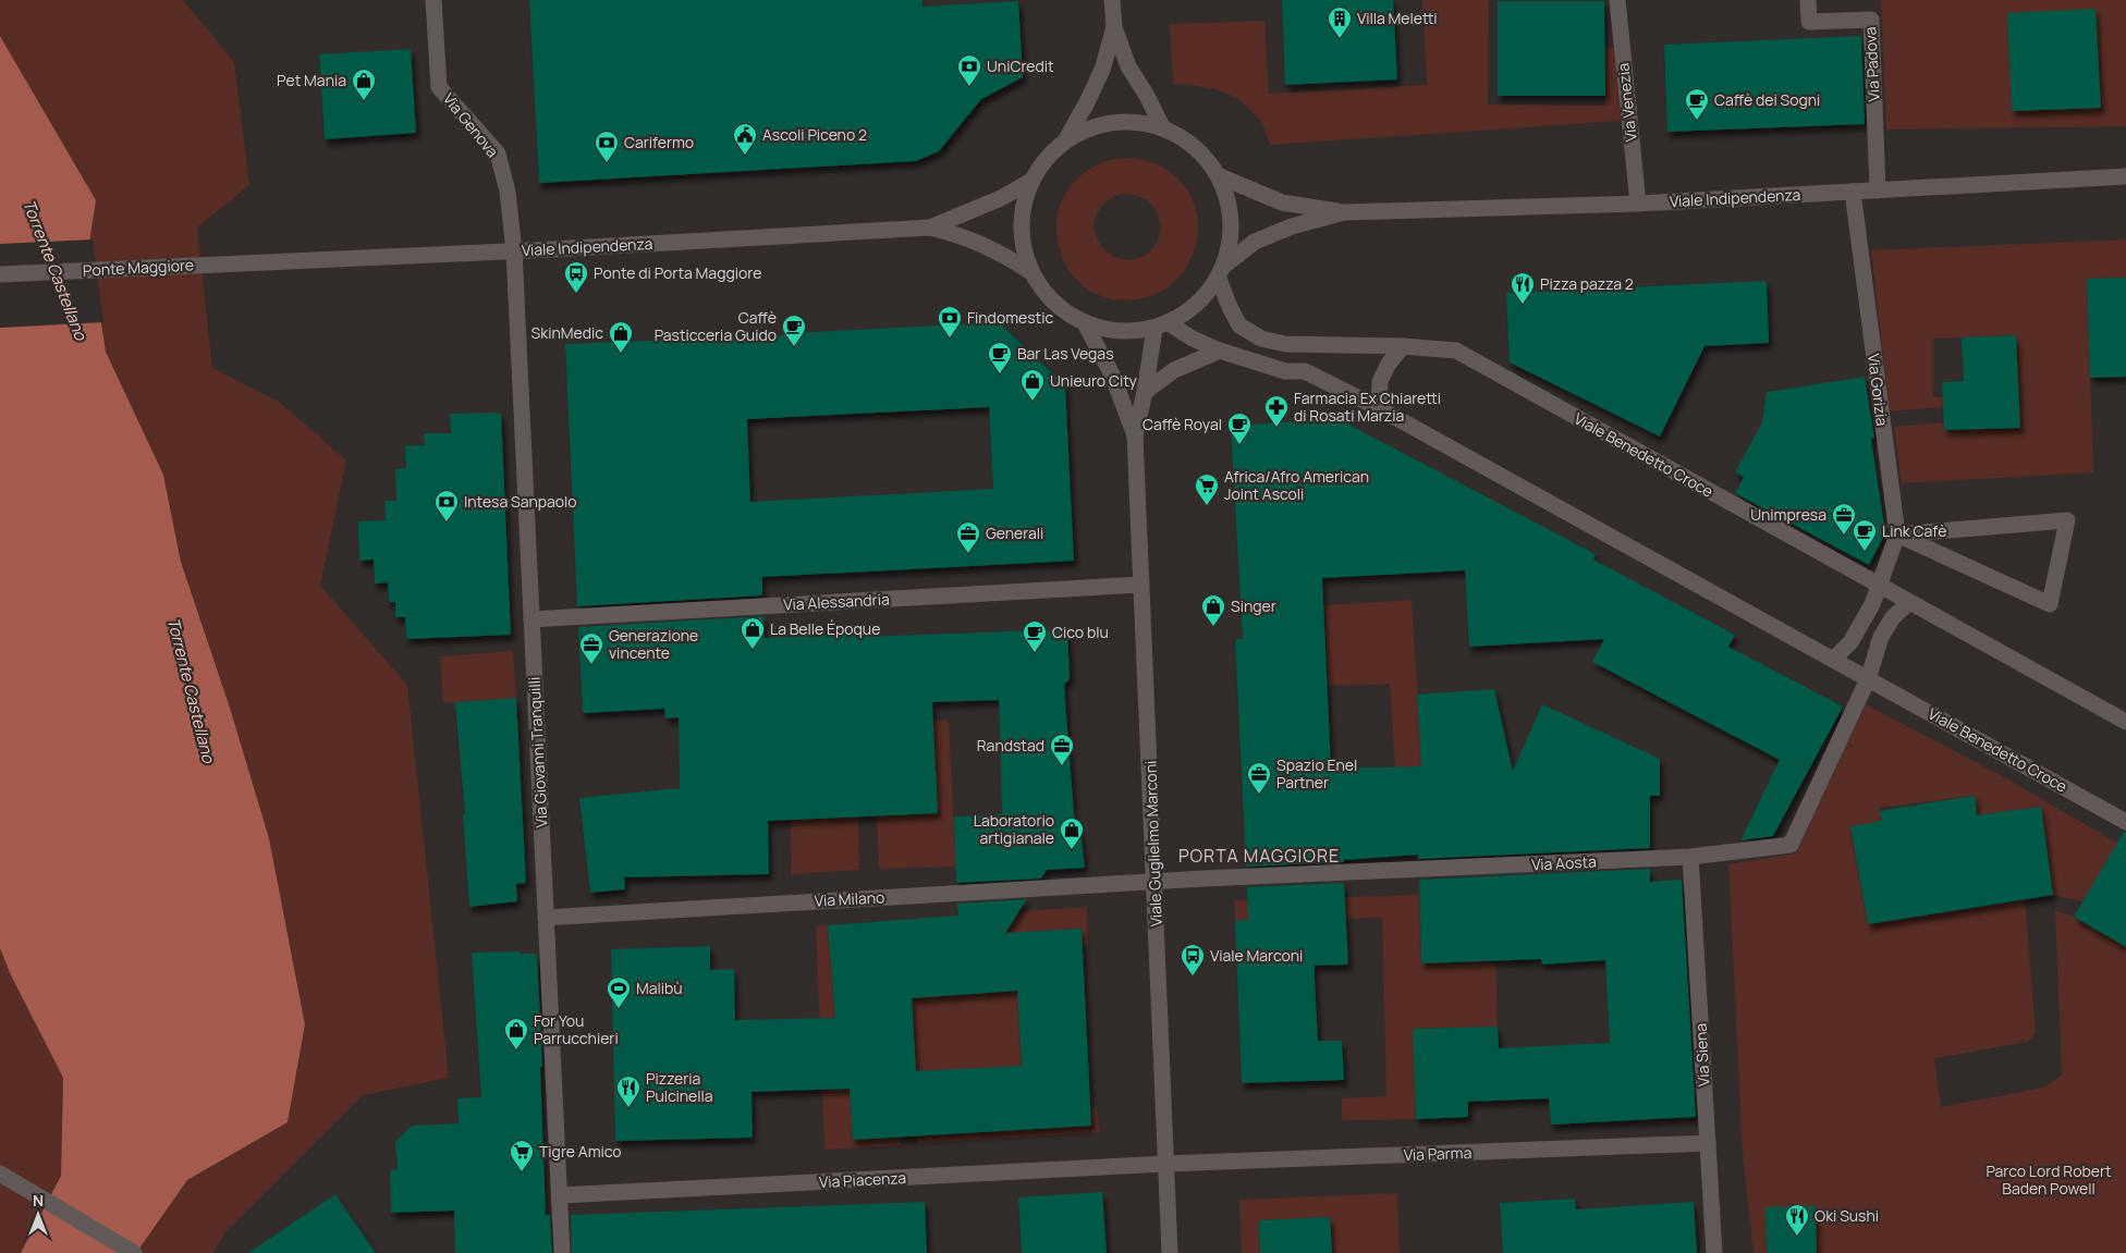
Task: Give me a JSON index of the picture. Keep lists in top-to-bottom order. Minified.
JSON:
{"streets":{"street":["Via Padova","Via Venezia","Via Genova","Viale Indipendenza","Ponte Maggiore","Via Gorizia","Viale Benedetto Croce","Via Alessandria","Via Giovanni Tranquilli","Viale Guglielmo Marconi","Via Aosta","Via Milano","Via Siena","Via Parma","Via Piacenza"]},"crossings":[["Via Padova","Viale Indipendenza"],["Via Venezia","Viale Indipendenza"],["Via Genova","Viale Indipendenza"],["Via Genova","Via Giovanni Tranquilli"],["Viale Indipendenza","Ponte Maggiore"],["Viale Indipendenza","Via Gorizia"],["Viale Indipendenza","Viale Benedetto Croce"],["Viale Indipendenza","Via Giovanni Tranquilli"],["Viale Indipendenza","Viale Guglielmo Marconi"],["Via Gorizia","Viale Benedetto Croce"],["Viale Benedetto Croce","Viale Guglielmo Marconi"],["Viale Benedetto Croce","Via Aosta"],["Via Alessandria","Via Giovanni Tranquilli"],["Via Alessandria","Viale Guglielmo Marconi"],["Via Giovanni Tranquilli","Via Milano"],["Via Giovanni Tranquilli","Via Piacenza"],["Viale Guglielmo Marconi","Via Aosta"],["Viale Guglielmo Marconi","Via Milano"],["Viale Guglielmo Marconi","Via Parma"],["Viale Guglielmo Marconi","Via Piacenza"],["Via Aosta","Via Milano"],["Via Aosta","Via Siena"],["Via Siena","Via Parma"],["Via Parma","Via Piacenza"]],"districts":["PORTA MAGGIORE"],"water":["Torrente Castellano"],"parks":["Parco Lord Robert Baden Powell"],"places":{"building":["Villa Meletti"],"bank":["UniCredit","Carifermo","Findomestic","Intesa Sanpaolo"],"shop":["Pet Mania","SkinMedic","Unieuro City","Singer","La Belle Époque","Laboratorio artigianale","For You Parrucchieri"],"cafe":["Caffè dei Sogni","Caffè Pasticceria Guido","Bar Las Vegas","Caffè Royal","Link Cafè","Cico blu"],"public building":["Ascoli Piceno 2"],"bus stop":["Ponte di Porta Maggiore","Viale Marconi"],"restaurant":["Pizza pazza 2","Pizzeria Pulcinella","Oki Sushi"],"pharmacy":["Farmacia Ex Chiaretti di Rosati Marzia"],"supermarket":["Africa/Afro American Joint Ascoli","Tigre Amico"],"office":["Unimpresa","Generali","Generazione vincente","Randstad","Spazio Enel Partner"],"sports":["Malibù"]},"north":"top"}
